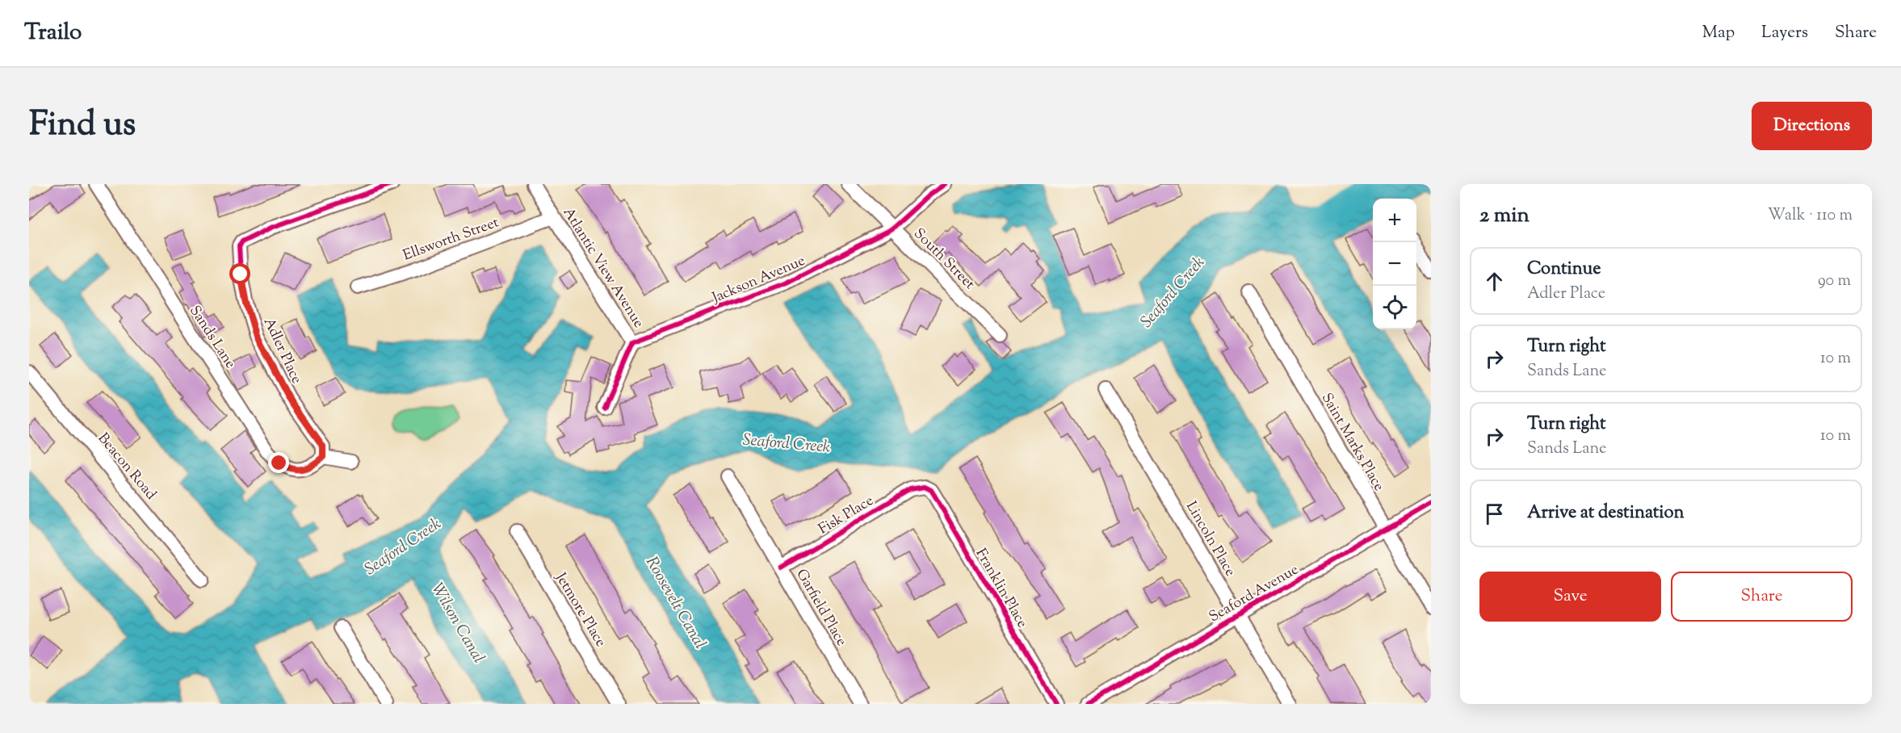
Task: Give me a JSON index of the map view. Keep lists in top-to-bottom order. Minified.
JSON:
{"streets":{"street":["Ellsworth Street","South Street","Atlantic View Avenue","Jackson Avenue","Sands Lane","Adler Place","Saint Marks Place","Beacon Road","Fisk Place","Lincoln Place","Franklin Place","Seaford Avenue","Garfield Place","Jetmore Place"]},"crossings":[["Ellsworth Street","Atlantic View Avenue"],["South Street","Jackson Avenue"],["Atlantic View Avenue","Jackson Avenue"],["Sands Lane","Adler Place"],["Saint Marks Place","Seaford Avenue"],["Fisk Place","Franklin Place"],["Fisk Place","Garfield Place"],["Lincoln Place","Seaford Avenue"]],"water":["Seaford Creek","Roosevelt Canal","Wilson Canal"],"page":{"header":"Trailo","nav":["Map","Layers","Share"],"title":"Find us","buttons":["Directions",["Save","Share"]],"heading":["2 min","Walk · 110 m"],"map_buttons":["+","−"],"list":[["Continue","Adler Place","90 m"],["Turn right","Sands Lane","10 m"],["Turn right","Sands Lane","10 m"],"Arrive at destination"]}}
